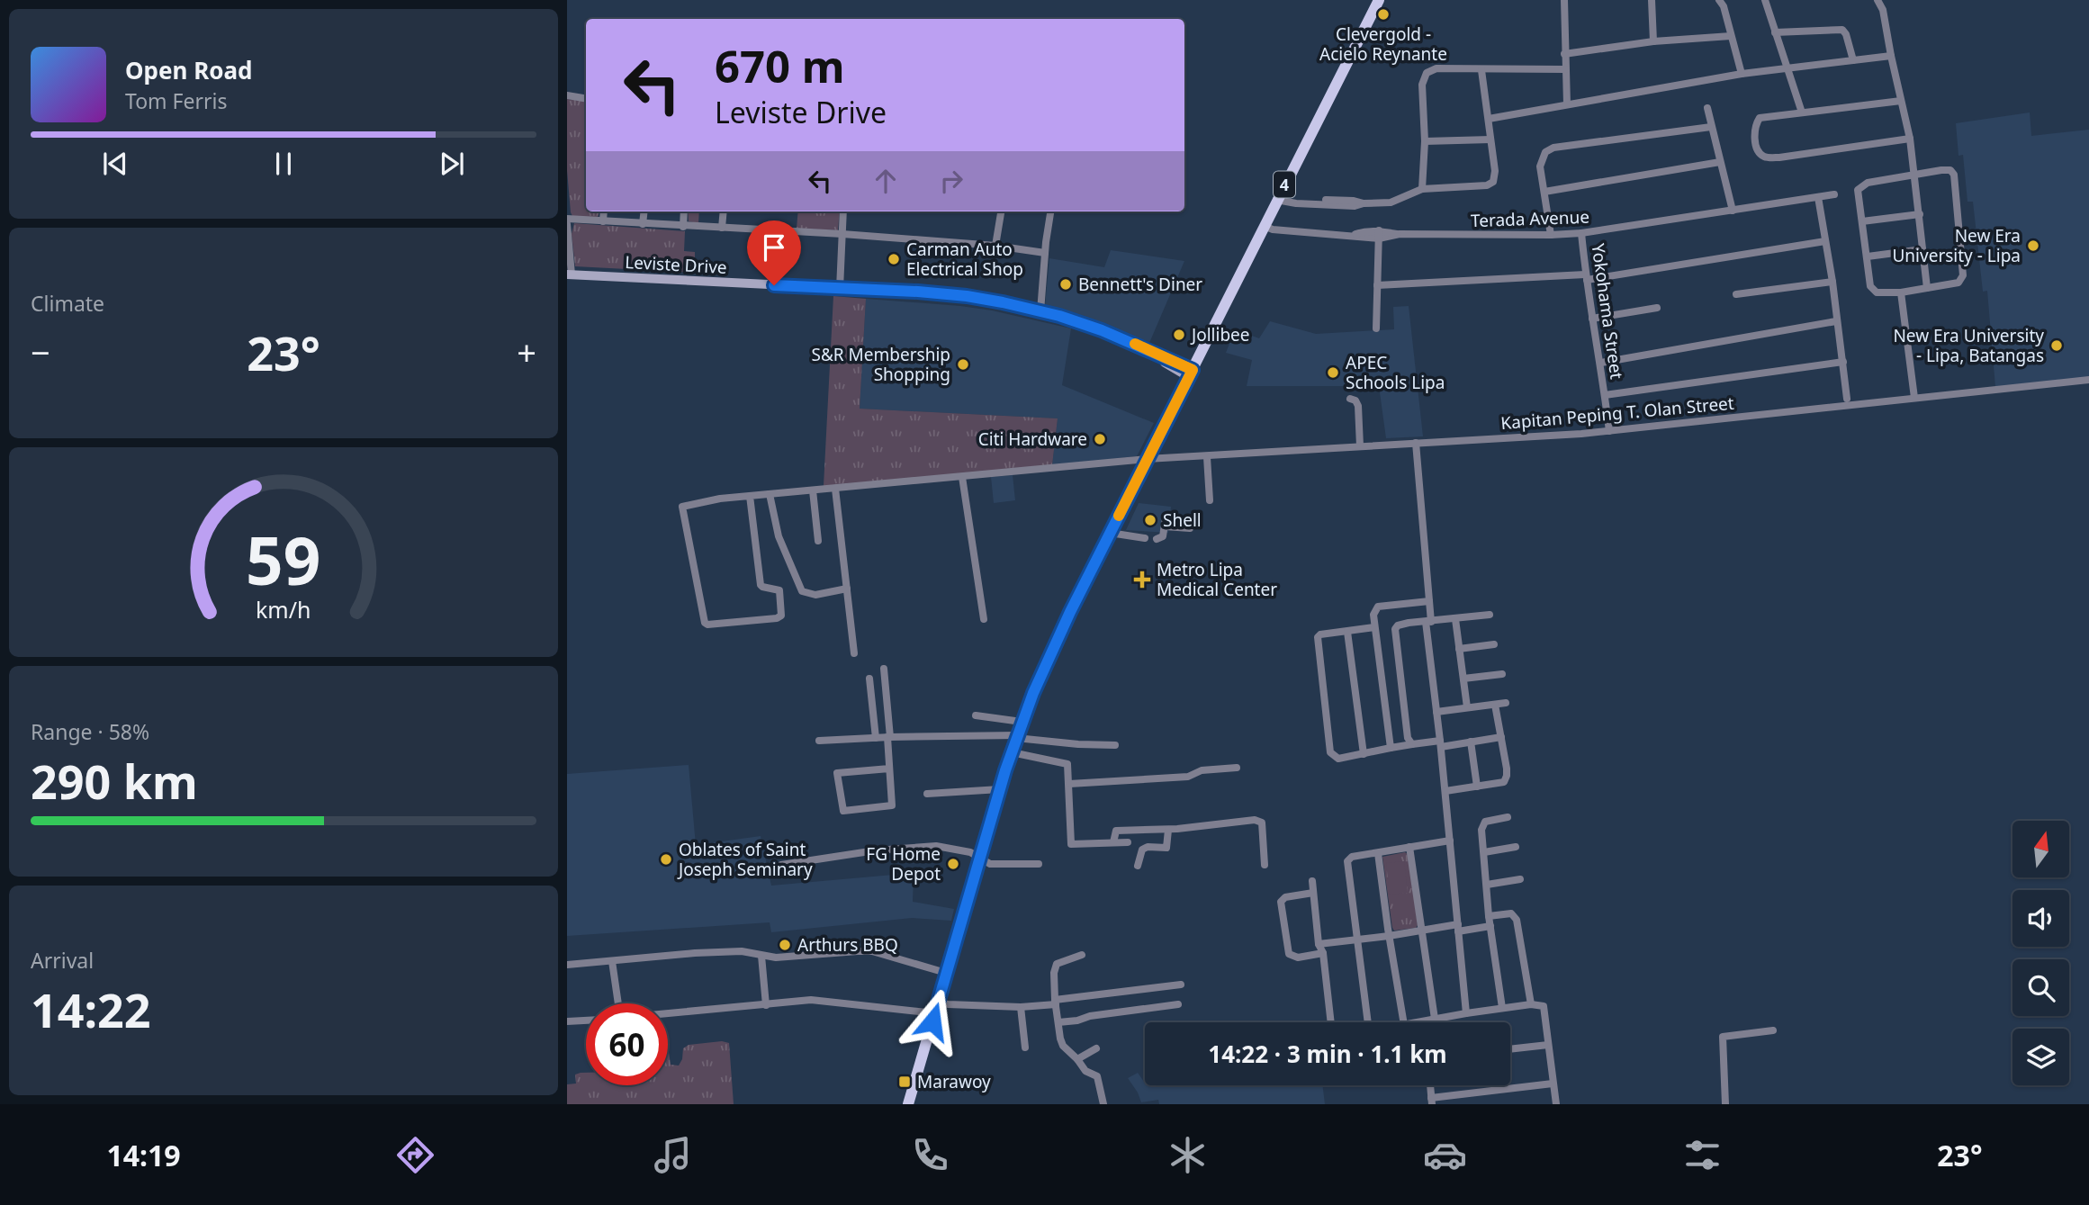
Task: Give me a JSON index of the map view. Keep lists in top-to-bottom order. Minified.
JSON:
{"streets":{"main road":["4","Leviste Drive"],"street":["Terada Avenue","Yokohama Street","Kapitan Peping T. Olan Street"]},"crossings":[["4","Terada Avenue"],["4","Leviste Drive"],["4","Kapitan Peping T. Olan Street"],["Terada Avenue","Yokohama Street"],["Yokohama Street","Kapitan Peping T. Olan Street"]],"places":{"other":["Clevergold - Acielo Reynante","New Era University - Lipa","Carman Auto Electrical Shop","Bennett's Diner","Jollibee","New Era University - Lipa, Batangas","S&R Membership Shopping","APEC Schools Lipa","Citi Hardware","Shell","Oblates of Saint Joseph Seminary","FG Home Depot","Arthurs BBQ"],"health":["Metro Lipa Medical Center"],"transit":["Marawoy"]},"north":"top","page":{"turn":["670 m","Leviste Drive"],"song":["Open Road","Tom Ferris"],"tile":["Climate",["Range · 58%","290 km"],["Arrival","14:22"]],"heat":["−","23°","+"],"limit":"60","trip":"14:22 · 3 min · 1.1 km","tabs":["14:19","23°"],"gauge":["59","km/h"]}}
